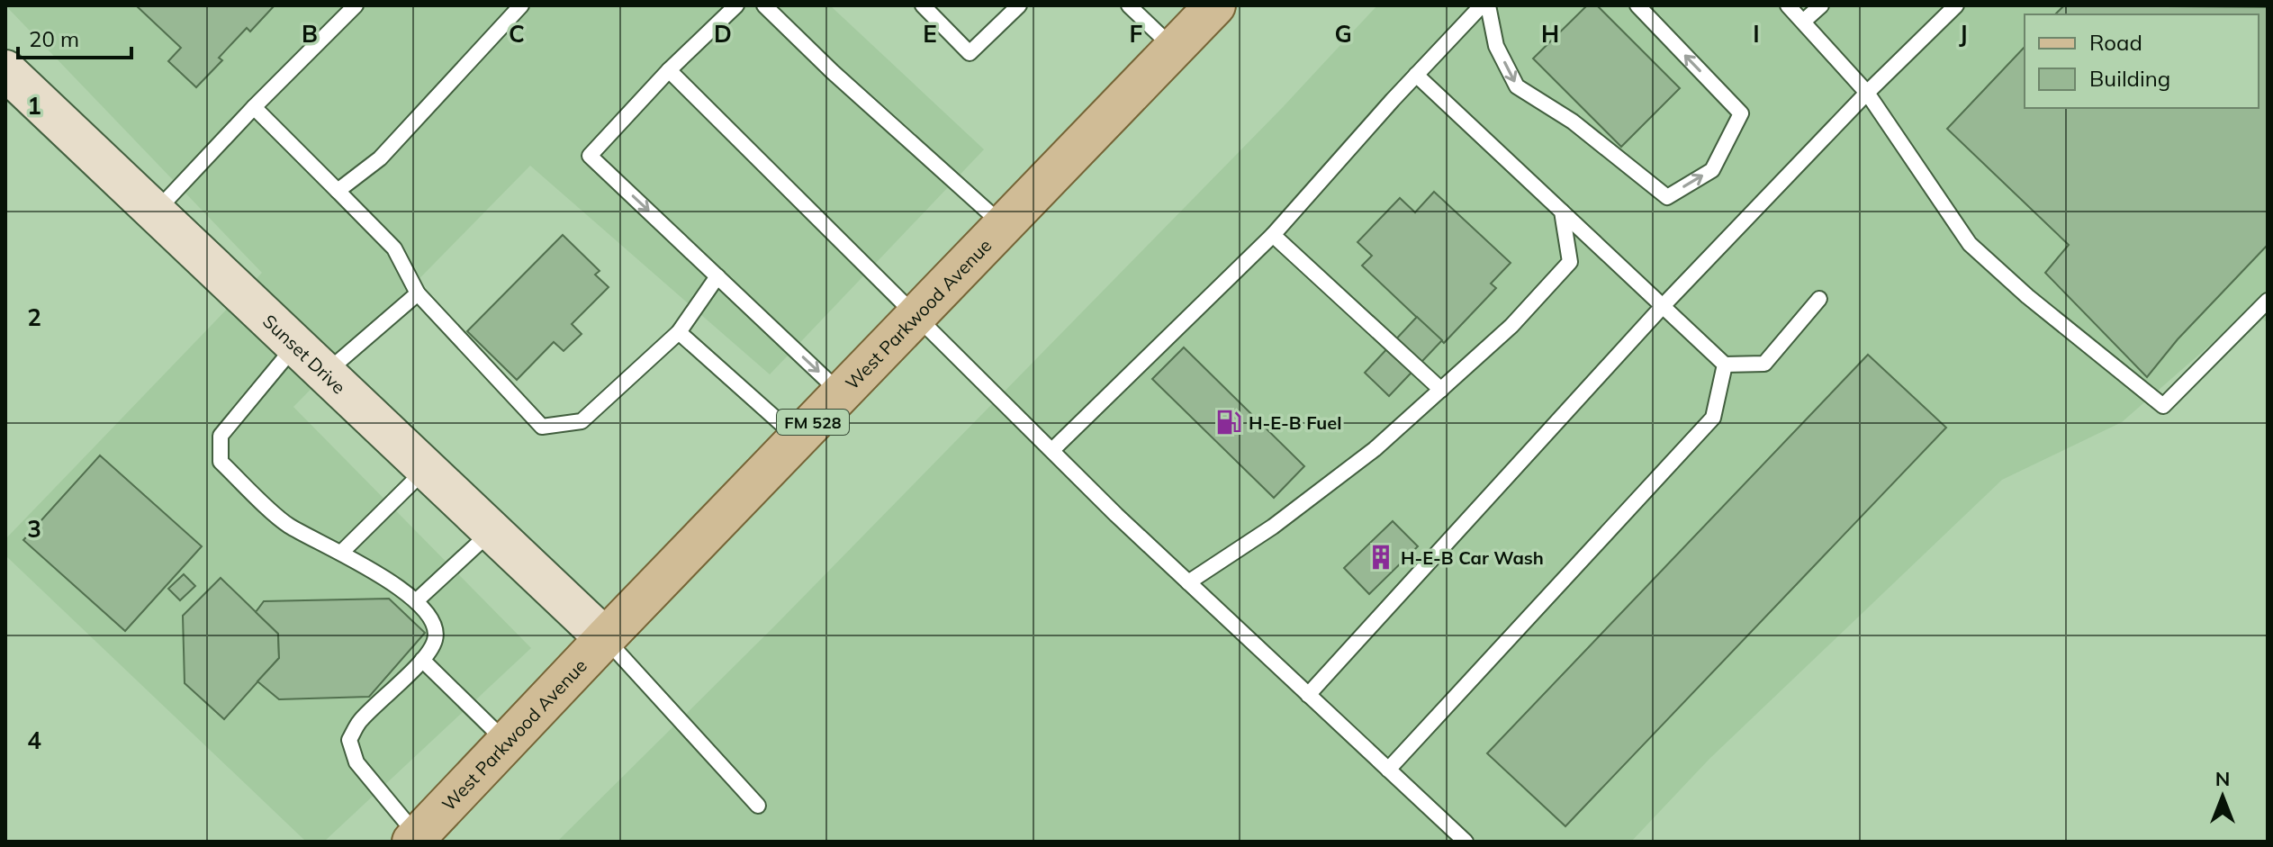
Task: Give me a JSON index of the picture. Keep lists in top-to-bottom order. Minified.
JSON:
{"streets":{"main road":["West Parkwood Avenue","FM 528"],"street":["Sunset Drive"]},"crossings":[["West Parkwood Avenue","Sunset Drive"]],"places":{"fuel station":["H-E-B Fuel"],"building":["H-E-B Car Wash"]},"legend":["Road","Building"],"scale_bar":"20 m","north":"top","grid":{"columns":["B","C","D","E","F","G","H","I","J"],"rows":["1","2","3","4"]}}
